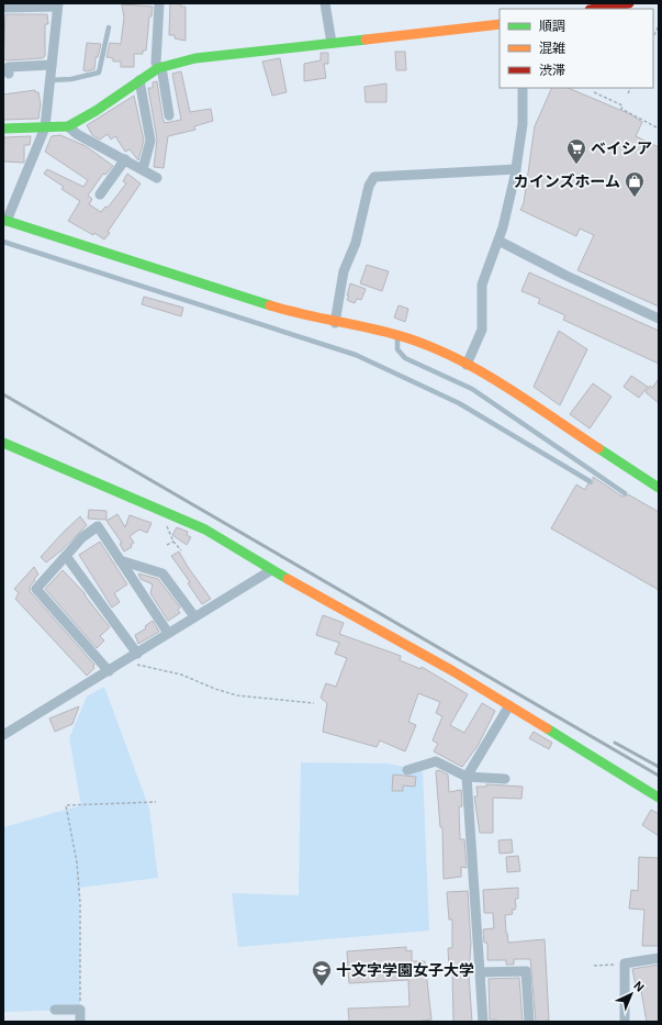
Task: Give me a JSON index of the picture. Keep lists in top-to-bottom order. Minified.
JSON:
{"places":{"supermarket":["ベイシア"],"shop":["カインズホーム"],"school or university":["十文字学園女子大学"]},"legend":["順調","混雑","渋滞"],"north":"top right"}
